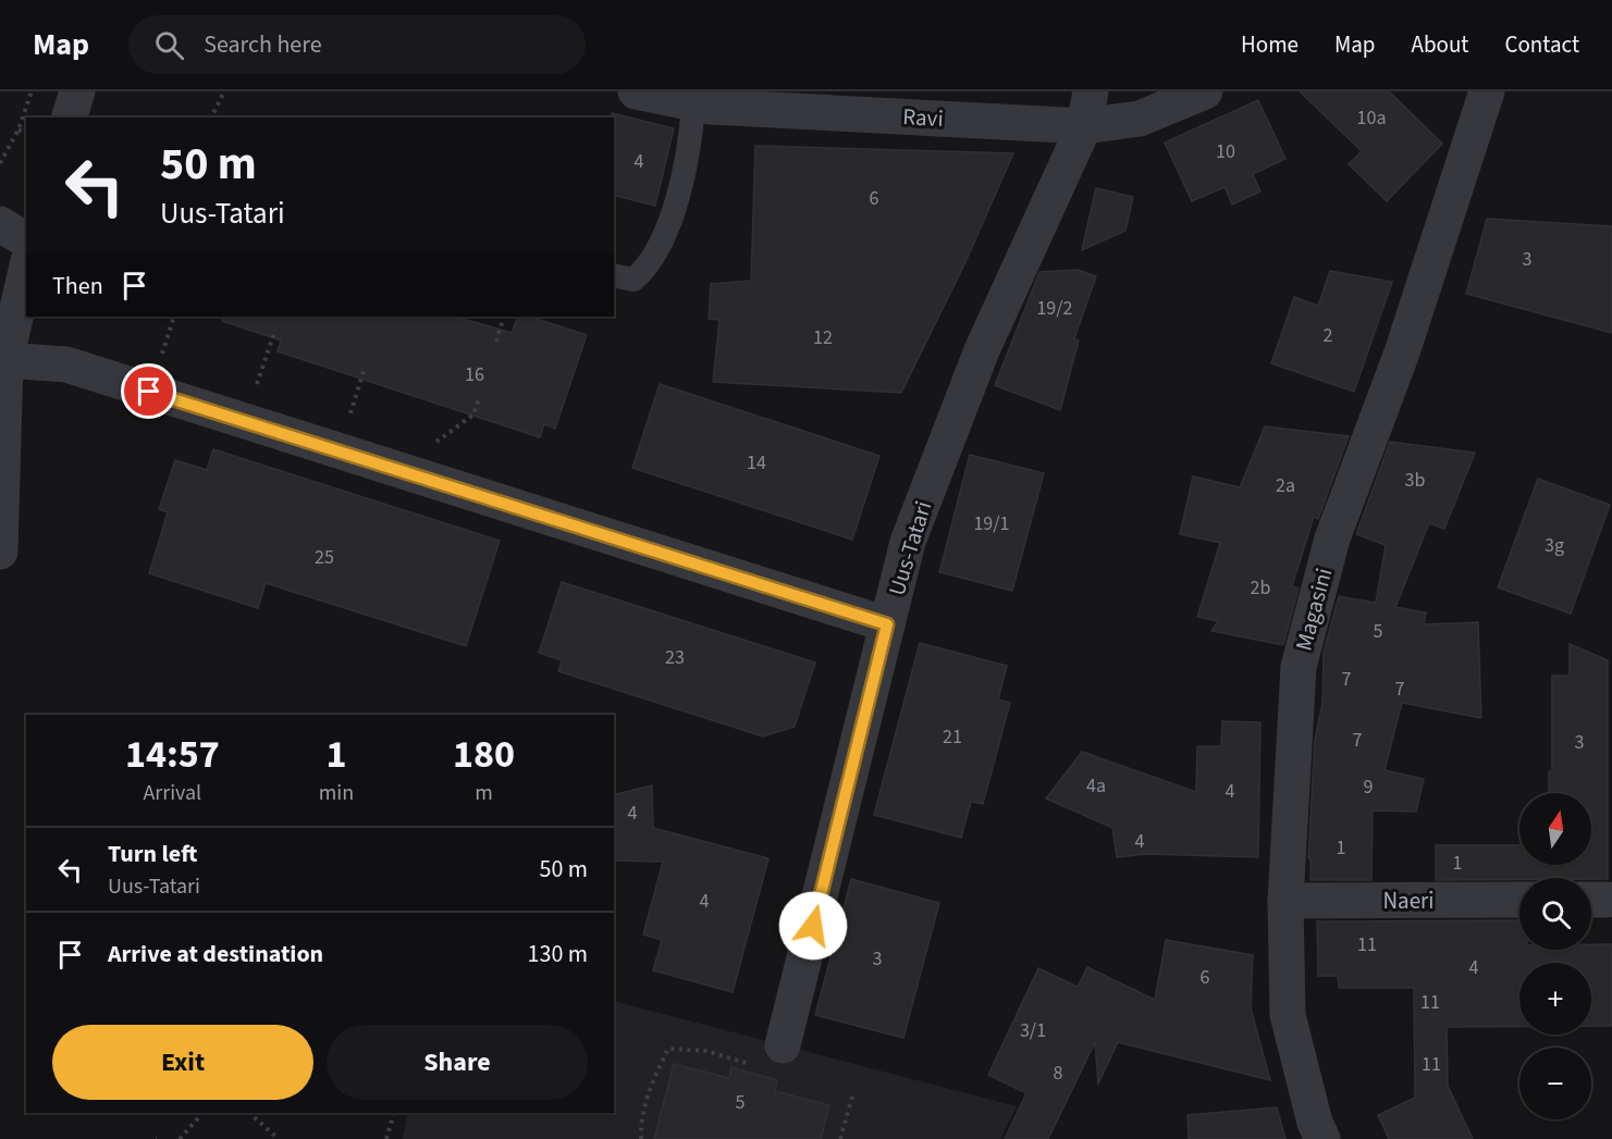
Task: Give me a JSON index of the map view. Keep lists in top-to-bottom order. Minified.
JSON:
{"streets":{"street":["Ravi","Uus-Tatari","Magasini","Naeri"]},"crossings":[["Ravi","Uus-Tatari"],["Magasini","Naeri"]],"house_numbers":["10a","10","4","6","3","19/2","2","12","16","14","3b","2a","19/1","3g","25","2b","5","23","7","7","21","7","3","4a","9","4","4","4","1","1","4","11","3","4","6","11","3/1","11","8","5"],"north":"top","page":{"header":"Map","search":"Search here","nav":["Home","Map","About","Contact"],"turn":["50 m","Uus-Tatari"],"then":"Then","eta":["14:57","Arrival","1","min","180","m"],"map_buttons":["+","−"],"list":[{"name":"Turn left","note":"Uus-Tatari","value":"50 m"},{"name":"Arrive at destination","value":"130 m"}],"buttons":["Exit","Share"]}}
